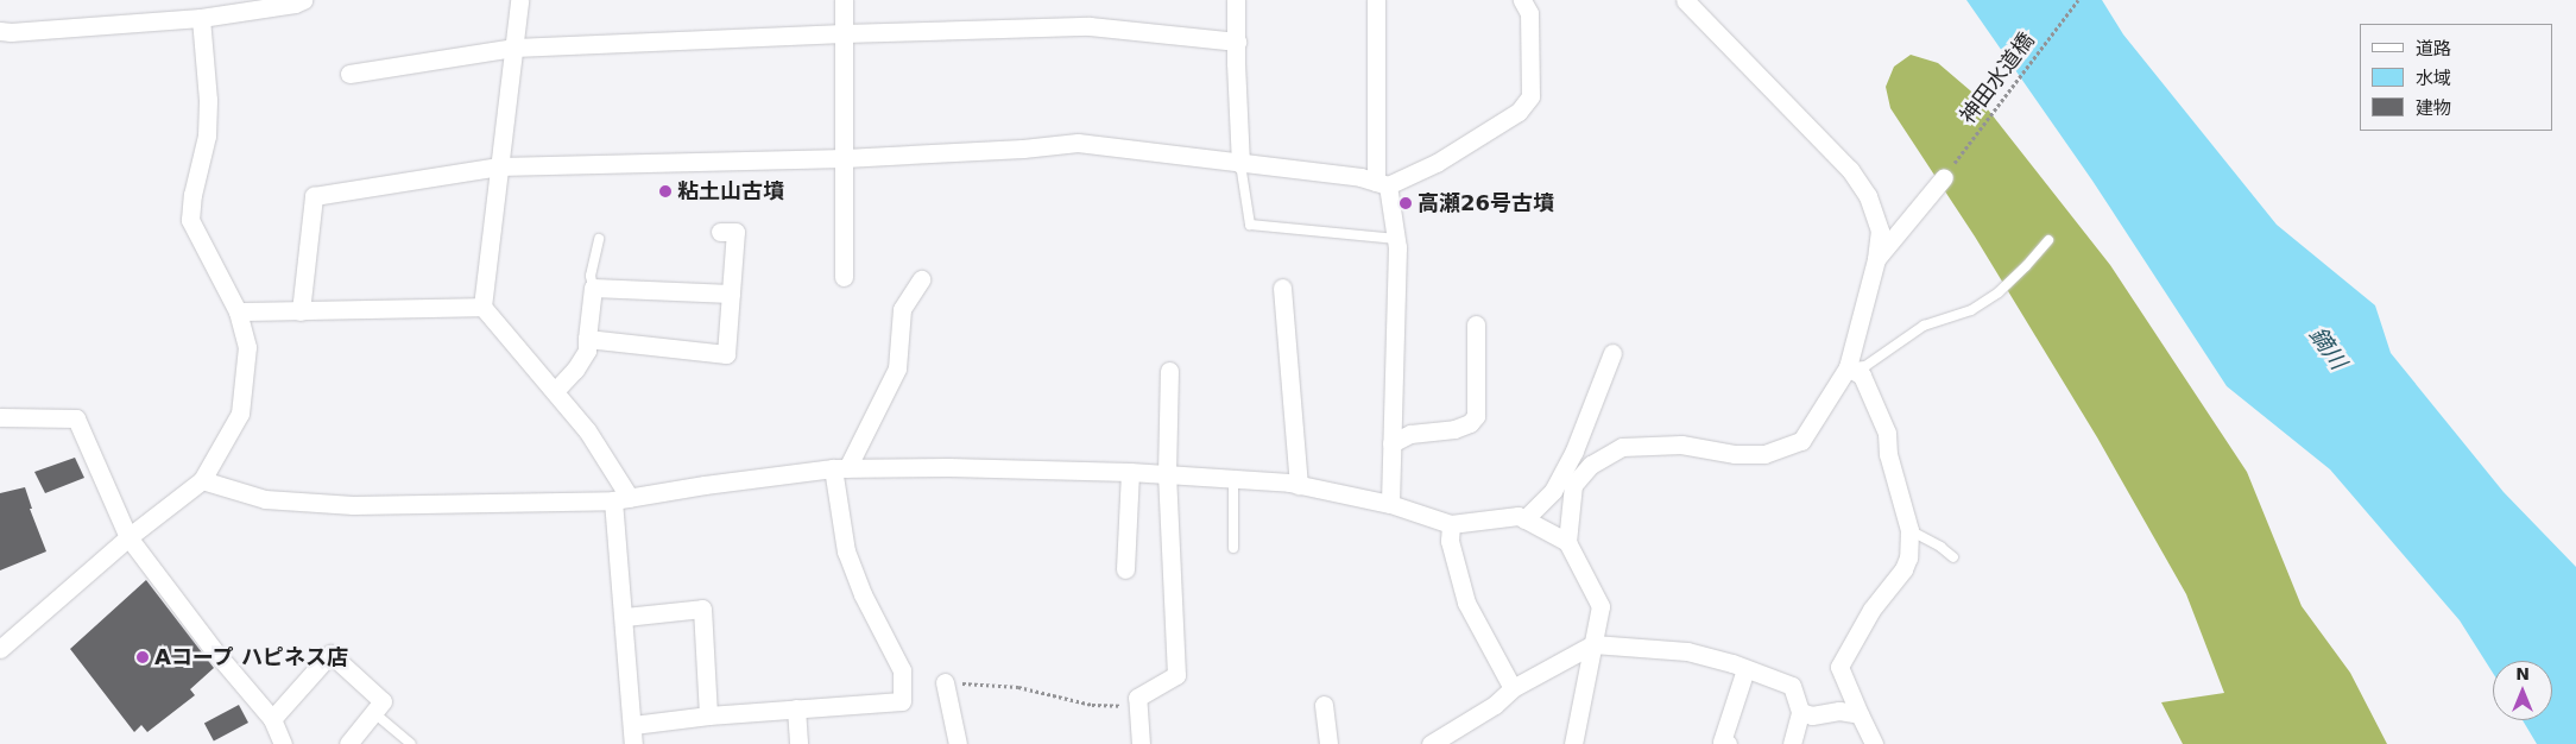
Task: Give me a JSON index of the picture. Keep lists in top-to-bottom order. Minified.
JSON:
{"streets":{"path":["神田水道橋"]},"water":["鏑川"],"places":["粘土山古墳","高瀬26号古墳","Aコープ ハピネス店"],"legend":["道路","水域","建物"],"north":"top"}
